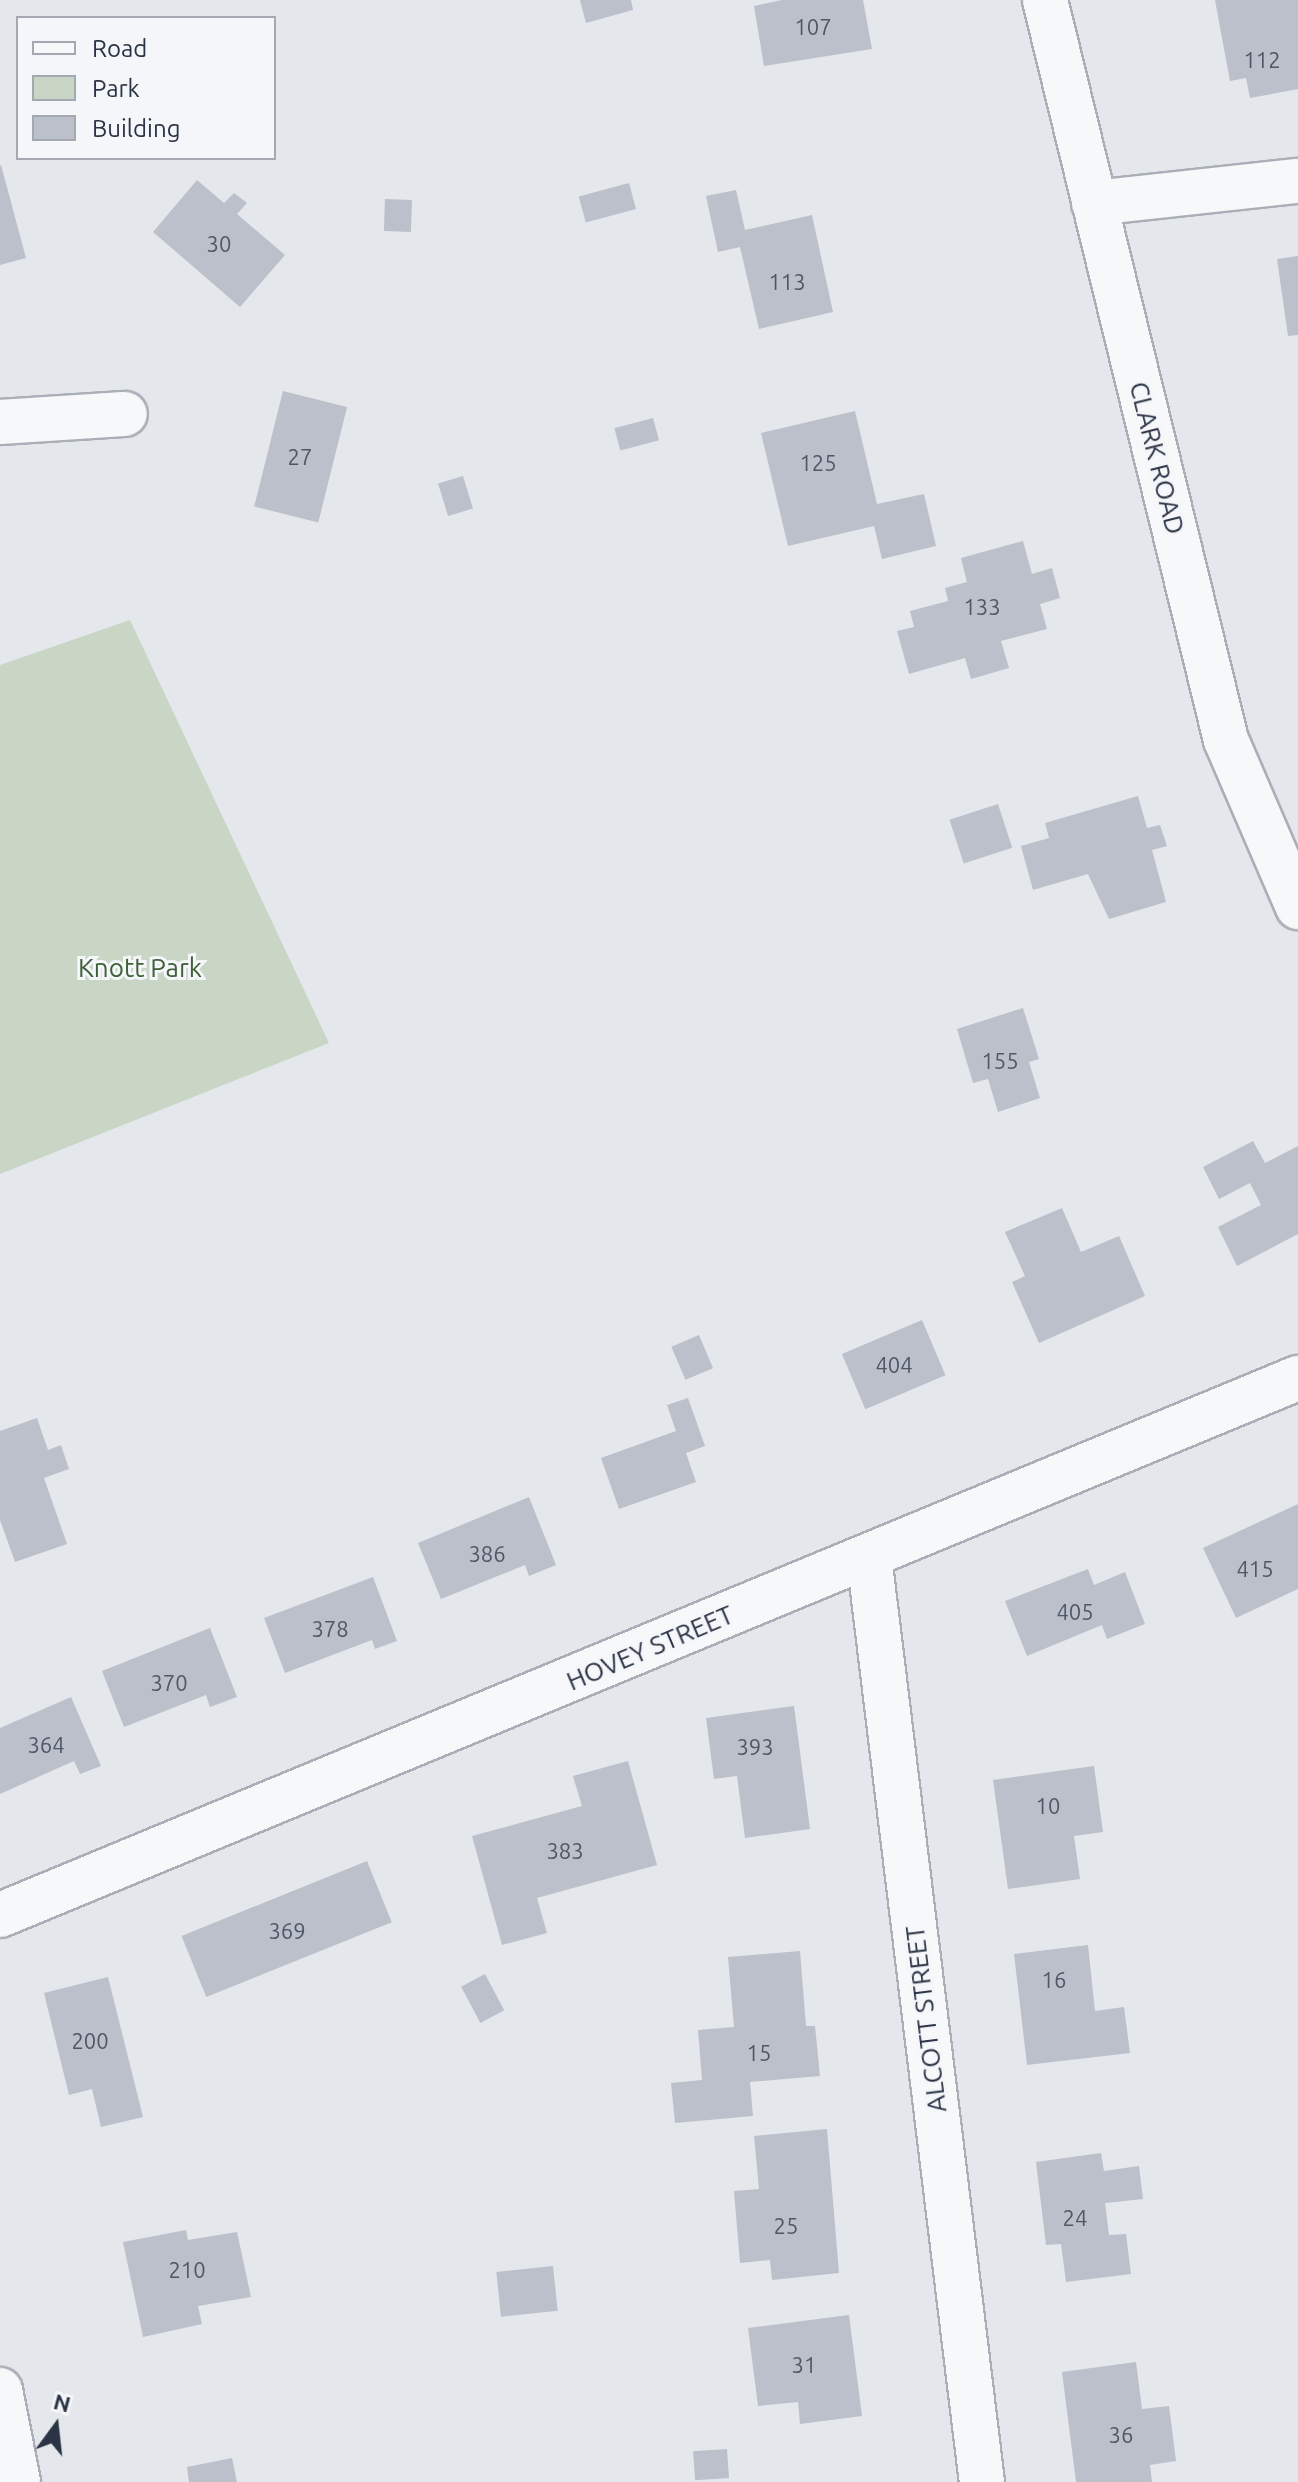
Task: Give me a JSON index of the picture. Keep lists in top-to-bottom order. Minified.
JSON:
{"streets":{"street":["CLARK ROAD","HOVEY STREET","ALCOTT STREET"]},"crossings":[["HOVEY STREET","ALCOTT STREET"]],"parks":["Knott Park"],"house_numbers":["107","112","30","113","27","125","133","155","404","386","415","405","378","370","364","393","10","383","369","16","200","15","24","25","210","31","36"],"legend":["Road","Park","Building"],"north":"top"}
